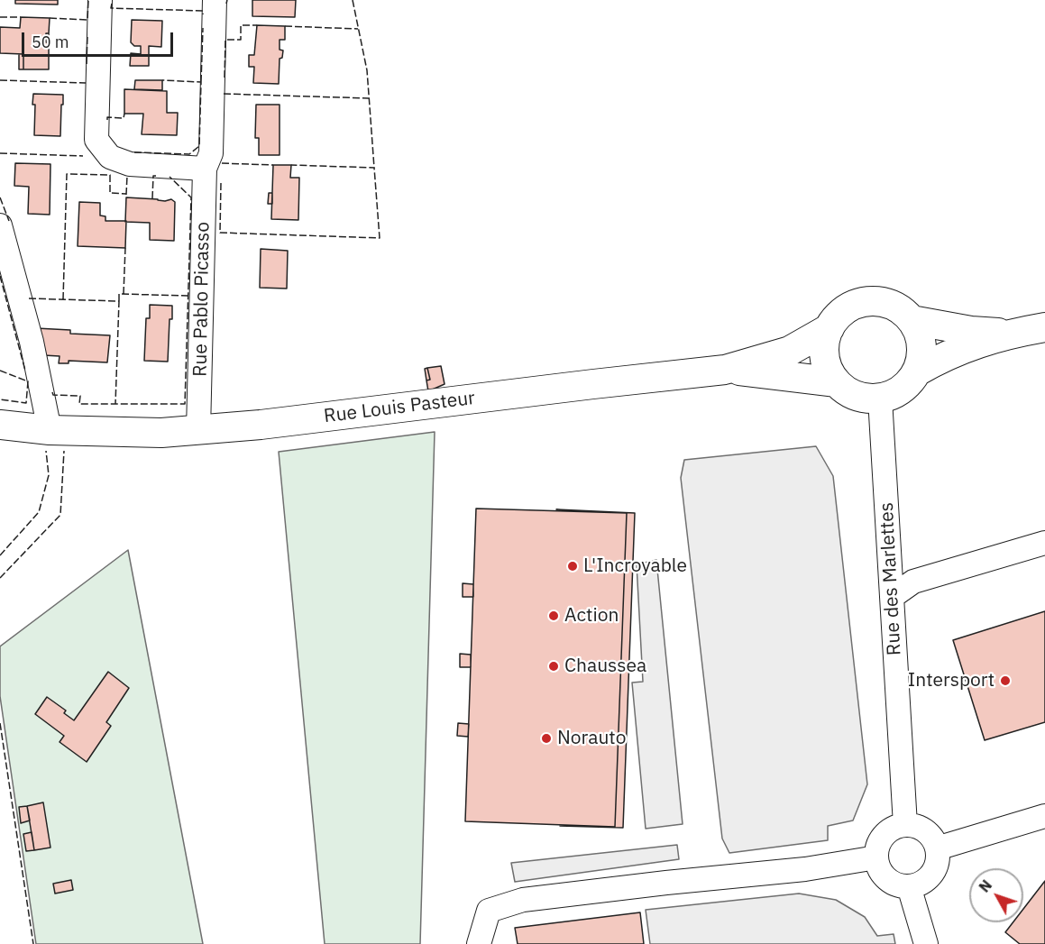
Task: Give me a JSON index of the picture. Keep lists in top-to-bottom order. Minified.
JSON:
{"streets":{"main road":["Rue Louis Pasteur"],"street":["Rue Pablo Picasso","Rue des Marlettes"]},"crossings":[["Rue Pablo Picasso","Rue Louis Pasteur"],["Rue Louis Pasteur","Rue des Marlettes"]],"places":["L'Incroyable","Action","Chaussea","Intersport","Norauto"],"scale_bar":"50 m","north":"top left"}
